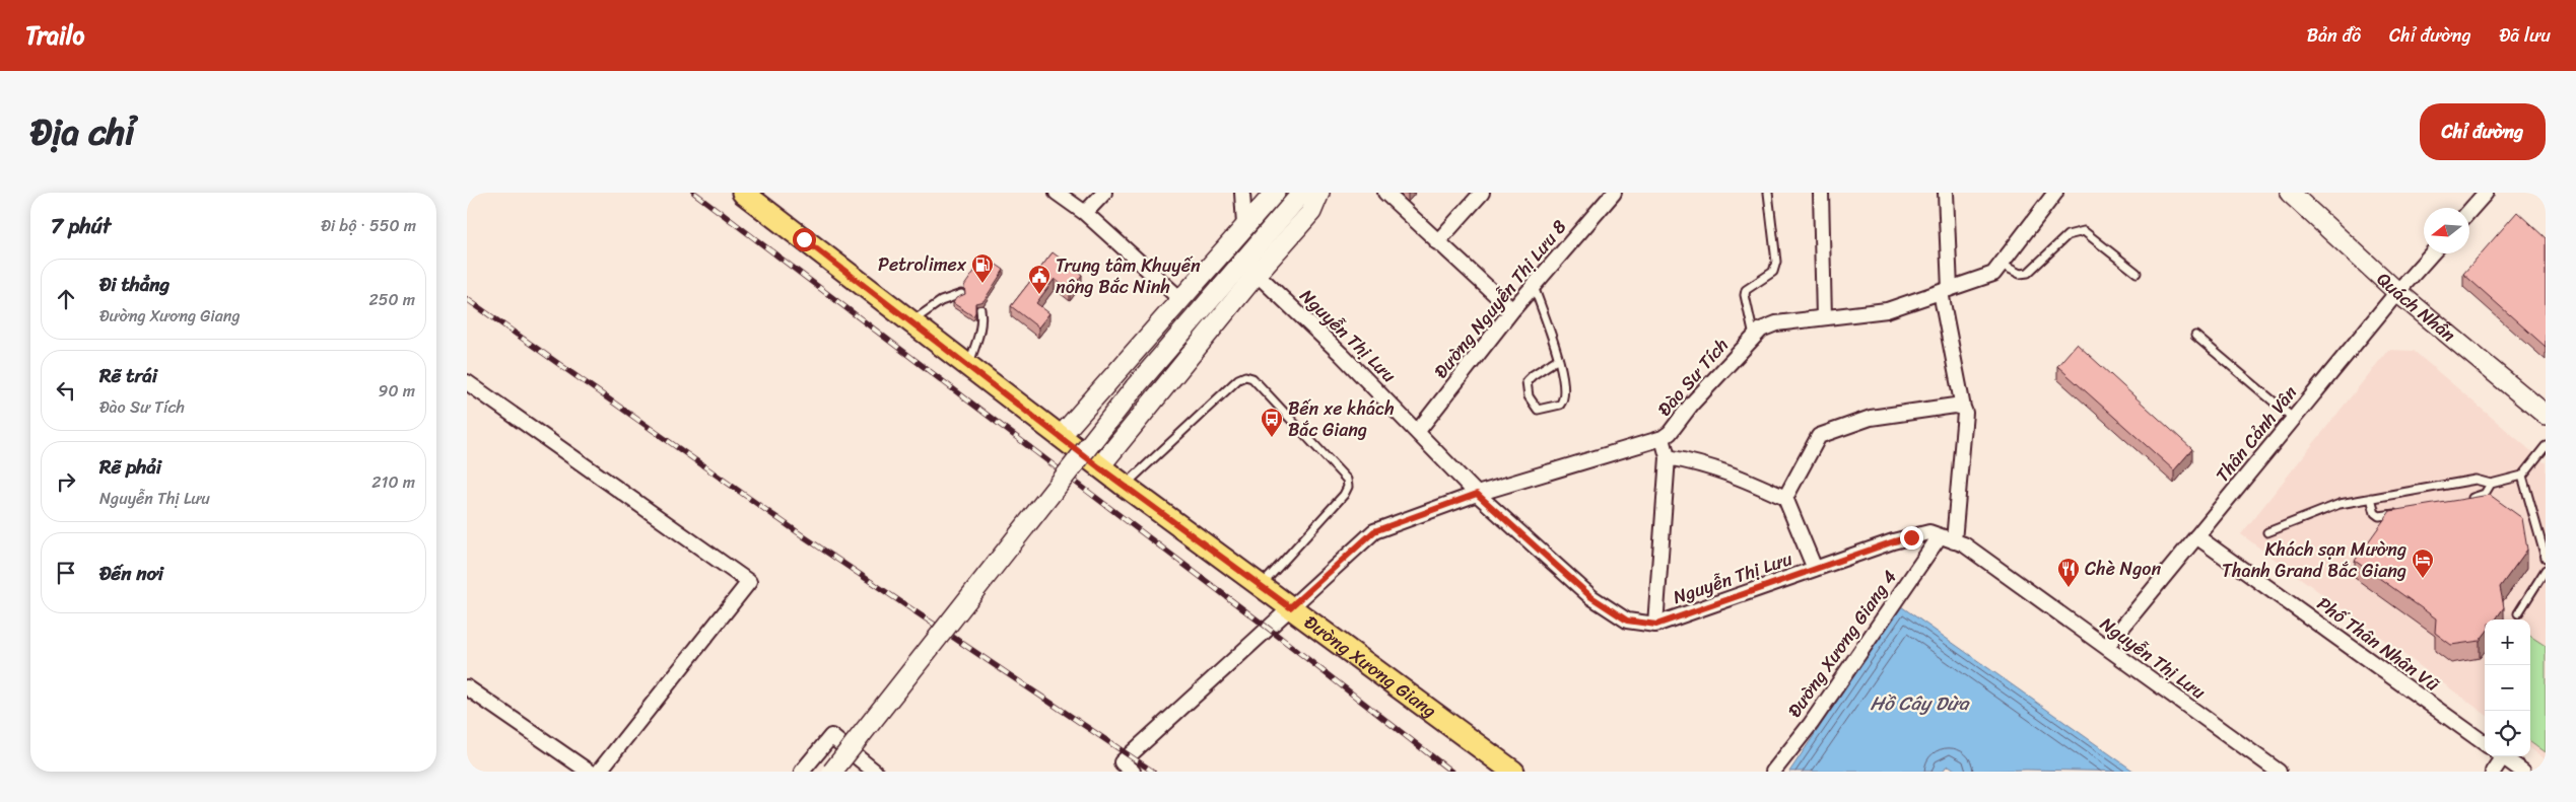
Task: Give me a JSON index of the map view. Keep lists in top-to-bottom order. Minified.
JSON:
{"streets":{"main road":["Quách Nhẫn","Đường Xương Giang"],"street":["Đường Nguyễn Thị Lưu 8","Nguyễn Thị Lưu","Đào Sư Tích","Thân Cảnh Vân","Đường Xương Giang 4","Phố Thân Nhân Vũ"]},"crossings":[["Đường Nguyễn Thị Lưu 8","Nguyễn Thị Lưu"],["Quách Nhẫn","Thân Cảnh Vân"],["Nguyễn Thị Lưu","Đào Sư Tích"],["Nguyễn Thị Lưu","Thân Cảnh Vân"],["Nguyễn Thị Lưu","Đường Xương Giang 4"],["Đào Sư Tích","Đường Xương Giang"],["Thân Cảnh Vân","Phố Thân Nhân Vũ"]],"water":["Hồ Cây Dừa"],"places":{"fuel station":["Petrolimex"],"public building":["Trung tâm Khuyến nông Bắc Ninh"],"bus stop":["Bến xe khách Bắc Giang"],"hotel":["Khách sạn Mường Thanh Grand Bắc Giang"],"restaurant":["Chè Ngon"]},"north":"left","page":{"header":"Trailo","nav":["Bản đồ","Chỉ đường","Đã lưu"],"title":"Địa chỉ","buttons":"Chỉ đường","heading":["7 phút","Đi bộ · 550 m"],"list":[["Đi thẳng","Đường Xương Giang","250 m"],["Rẽ trái","Đào Sư Tích","90 m"],["Rẽ phải","Nguyễn Thị Lưu","210 m"],"Đến nơi"],"map_buttons":["+","−"]}}
